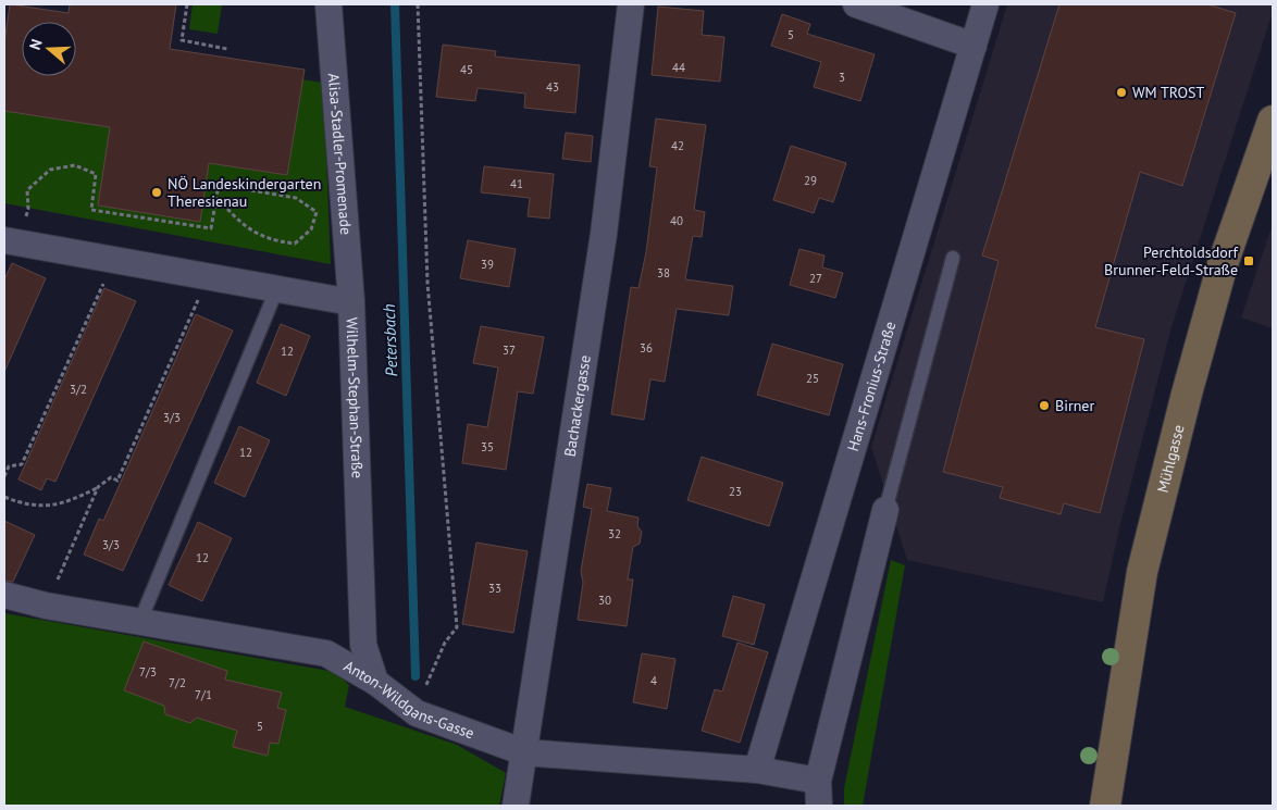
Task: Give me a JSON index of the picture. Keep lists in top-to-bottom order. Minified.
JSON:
{"streets":{"street":["Alisa-Stadler-Promenade","Hans-Fronius-Straße","Wilhelm-Stephan-Straße","Bachackergasse","Mühlgasse","Anton-Wildgans-Gasse"]},"crossings":[["Alisa-Stadler-Promenade","Wilhelm-Stephan-Straße"],["Hans-Fronius-Straße","Anton-Wildgans-Gasse"],["Wilhelm-Stephan-Straße","Anton-Wildgans-Gasse"],["Bachackergasse","Anton-Wildgans-Gasse"]],"water":["Petersbach"],"places":{"other":["WM TROST","NÖ Landeskindergarten Theresienau","Birner"],"transit":["Perchtoldsdorf Brunner-Feld-Straße"]},"house_numbers":["5","44","45","3","43","42","29","41","40","39","38","27","36","37","12","25","3/2","3/3","35","12","23","32","3/3","12","33","30","7/3","4","7/2","7/1","5"],"north":"left"}
